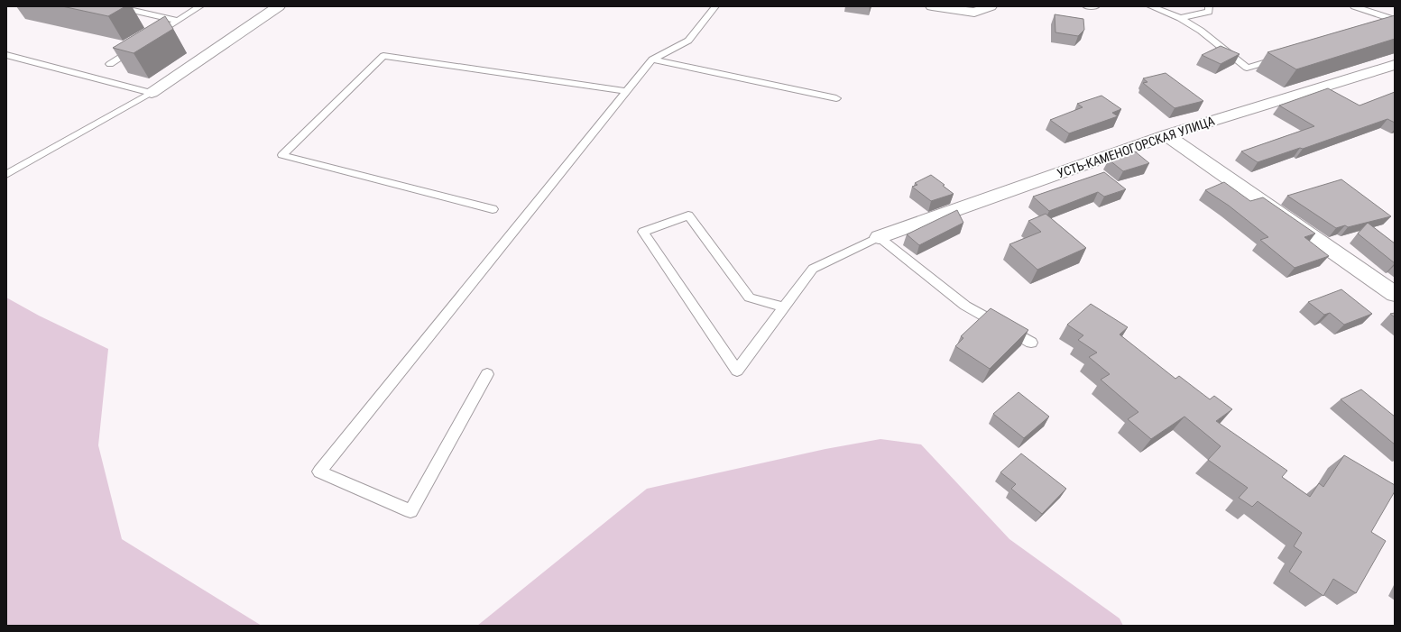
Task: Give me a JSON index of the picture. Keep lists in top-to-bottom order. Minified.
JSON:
{"streets":{"street":["УСТЬ-КАМЕНОГОРСКАЯ УЛИЦА"]}}
